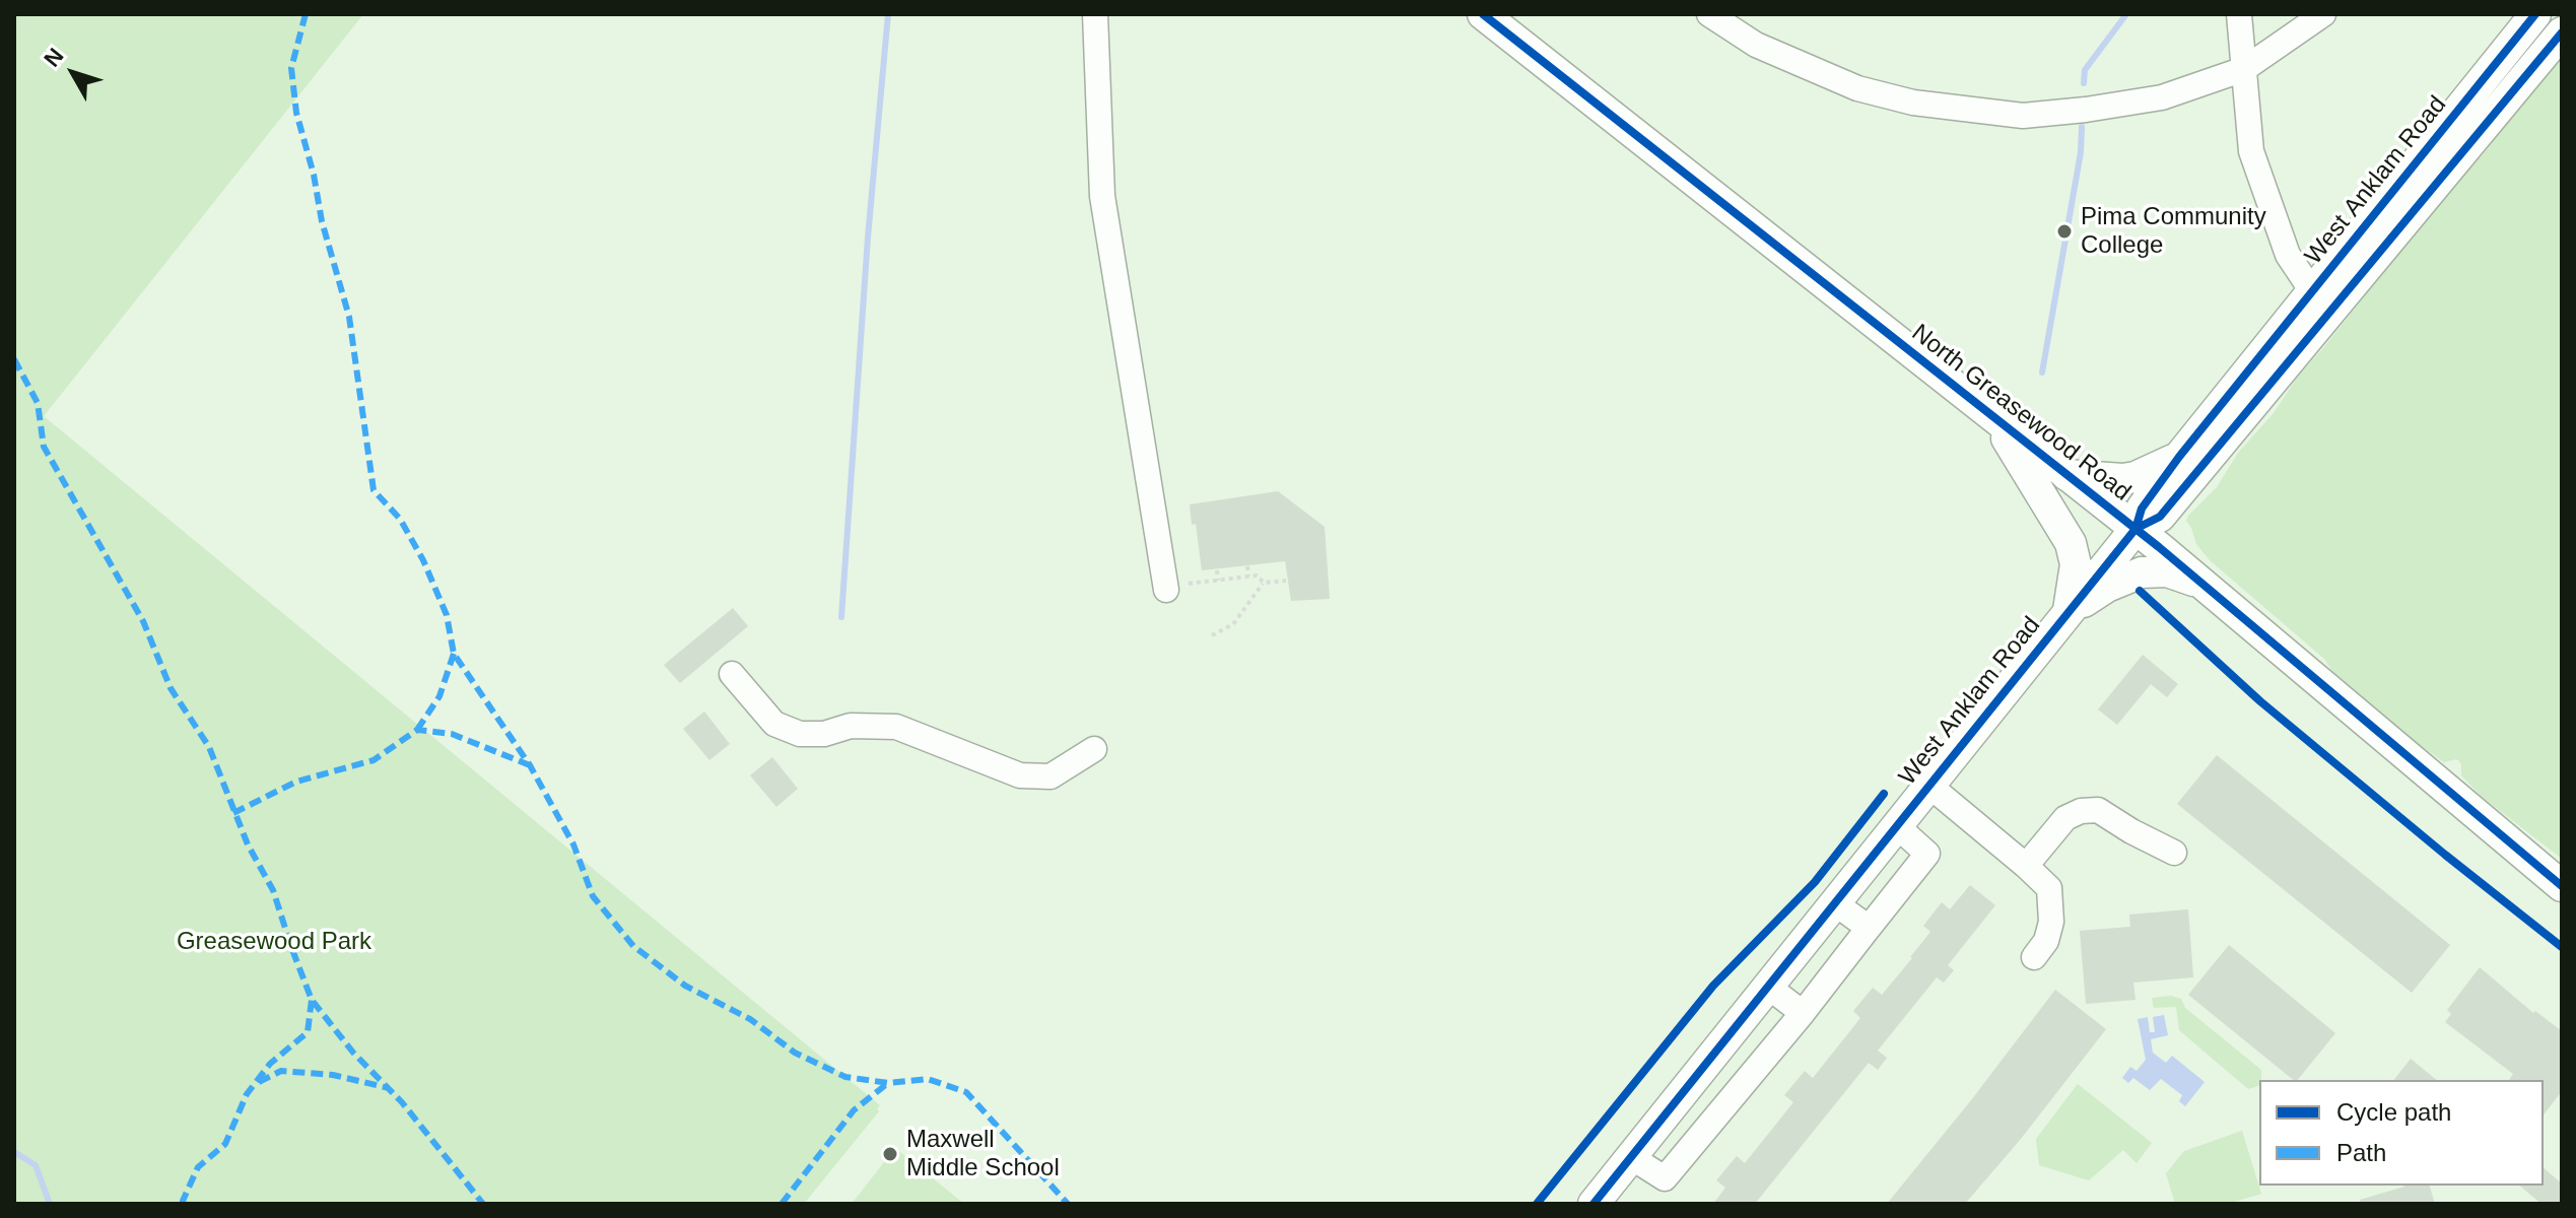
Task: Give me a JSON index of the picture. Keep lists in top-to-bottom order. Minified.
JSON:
{"streets":{"main road":["West Anklam Road","North Greasewood Road"]},"crossings":[["West Anklam Road","North Greasewood Road"]],"parks":["Greasewood Park"],"places":["Pima Community College","Maxwell Middle School"],"legend":["Cycle path","Path"],"north":"top left"}
